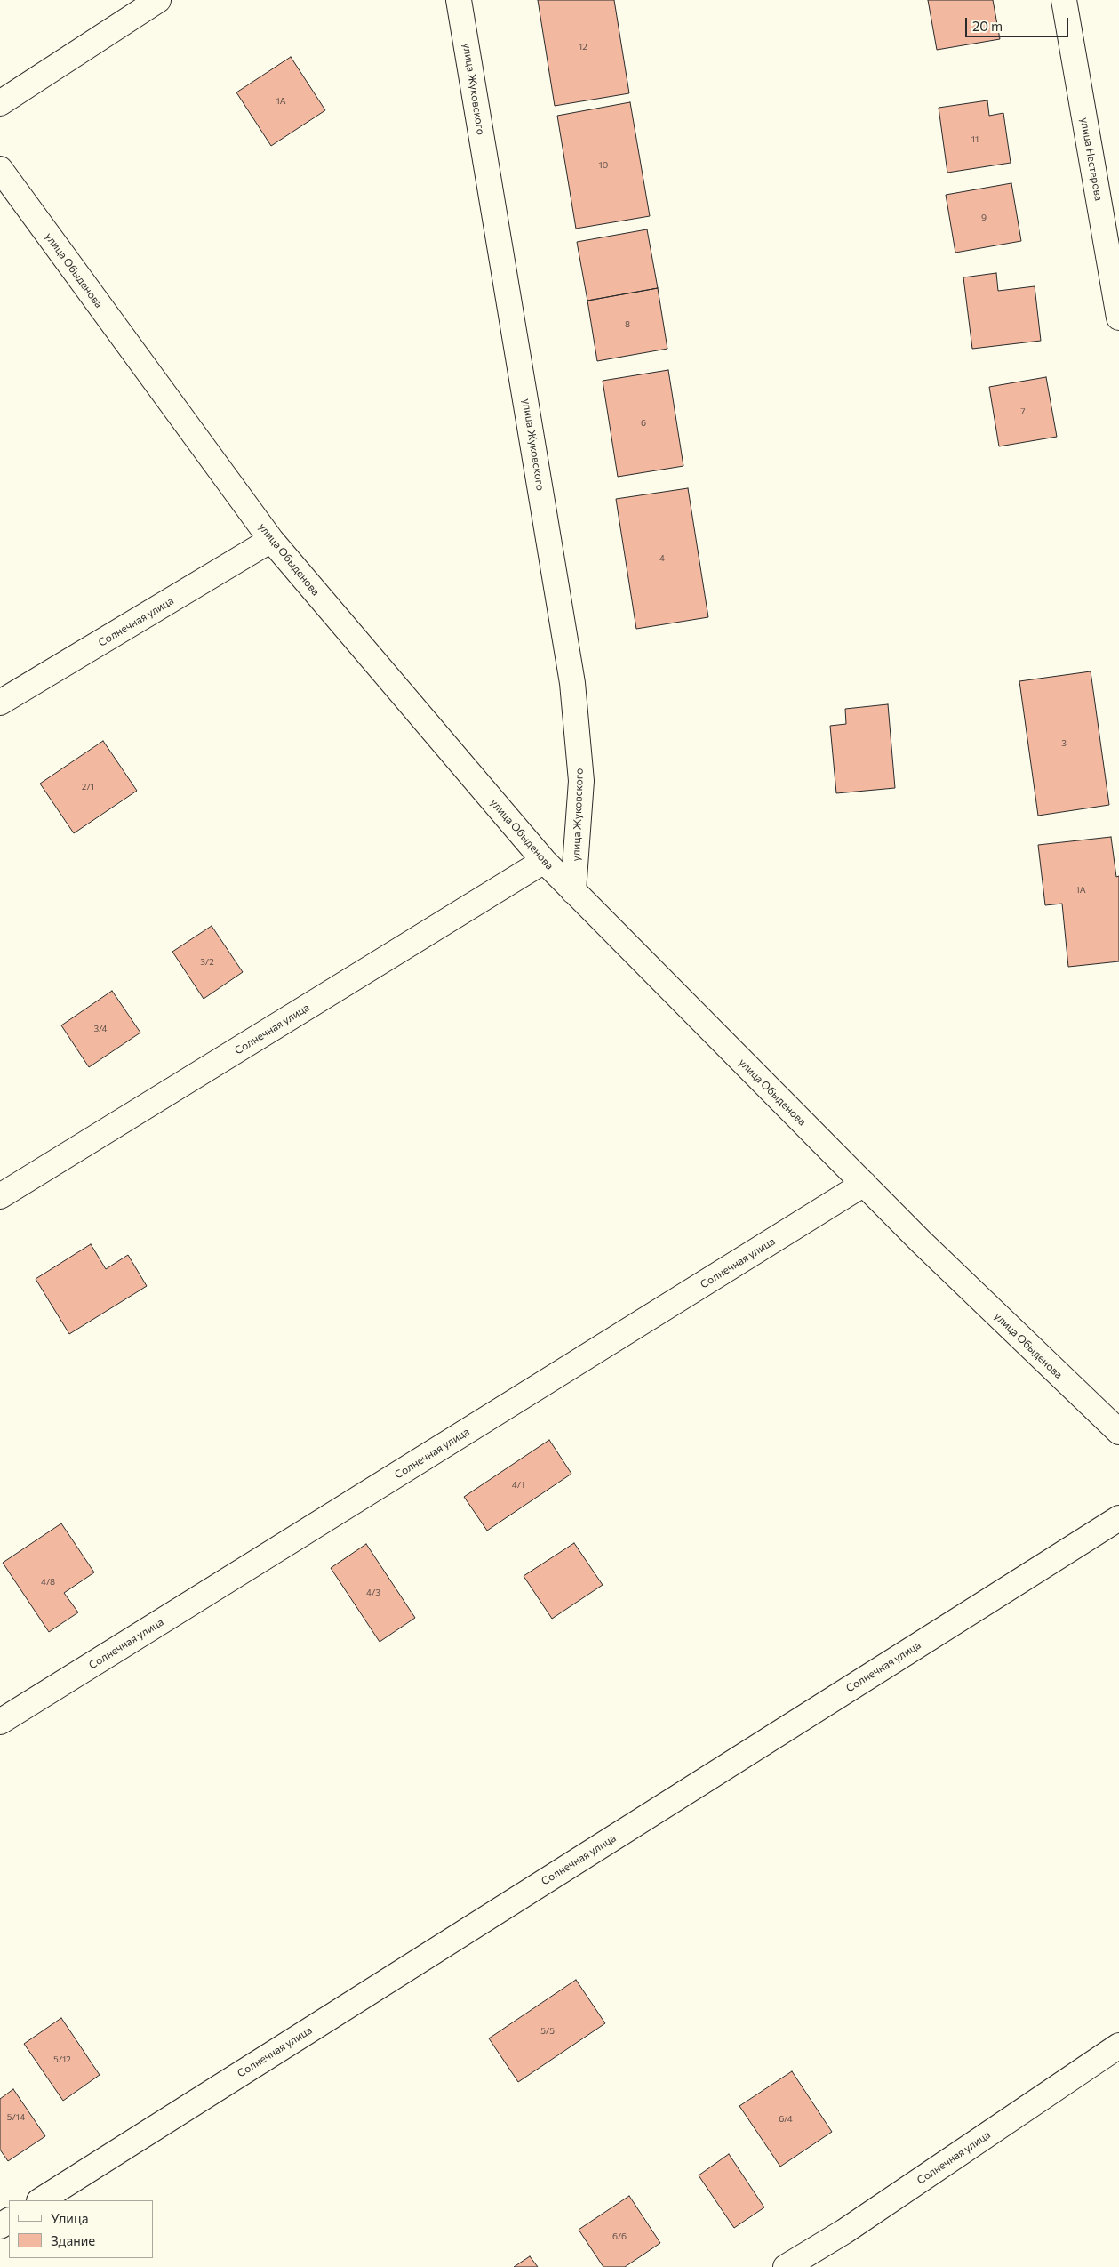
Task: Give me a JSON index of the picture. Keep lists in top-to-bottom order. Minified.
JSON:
{"streets":{"street":["улица Жуковского","улица Нестерова","улица Обыденова","Солнечная улица"]},"crossings":[["улица Жуковского","улица Обыденова"],["улица Обыденова","Солнечная улица"]],"house_numbers":["12","1А","11","10","9","8","7","6","4","3","2/1","1А","3/2","3/4","4/1","4/8","4/3","5/5","5/12","5/14","6/4","6/6"],"legend":["Улица","Здание"],"scale_bar":"20 m"}
